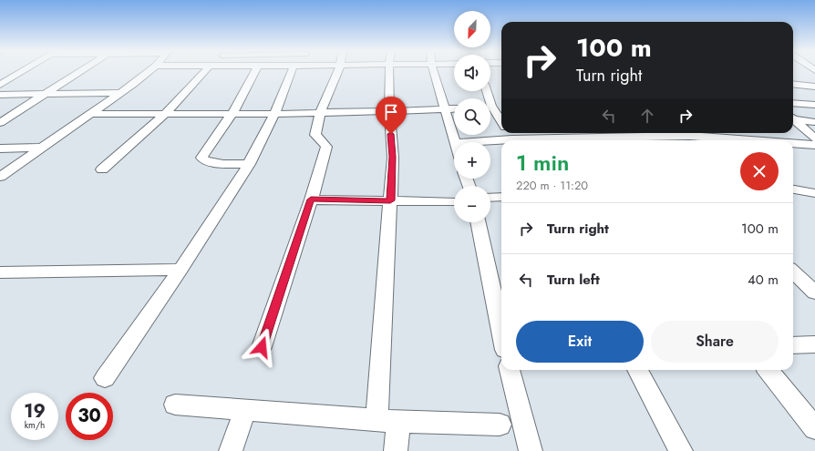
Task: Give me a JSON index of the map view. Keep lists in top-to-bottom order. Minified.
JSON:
{"north":"bottom left","page":{"map_buttons":["+","−"],"turn":["100 m","Turn right"],"heading":["1 min","220 m · 11:20"],"list":[{"name":"Turn right","value":"100 m"},{"name":"Turn left","value":"40 m"}],"buttons":["Exit","Share"],"speed":"19 km/h","limit":"30"}}
